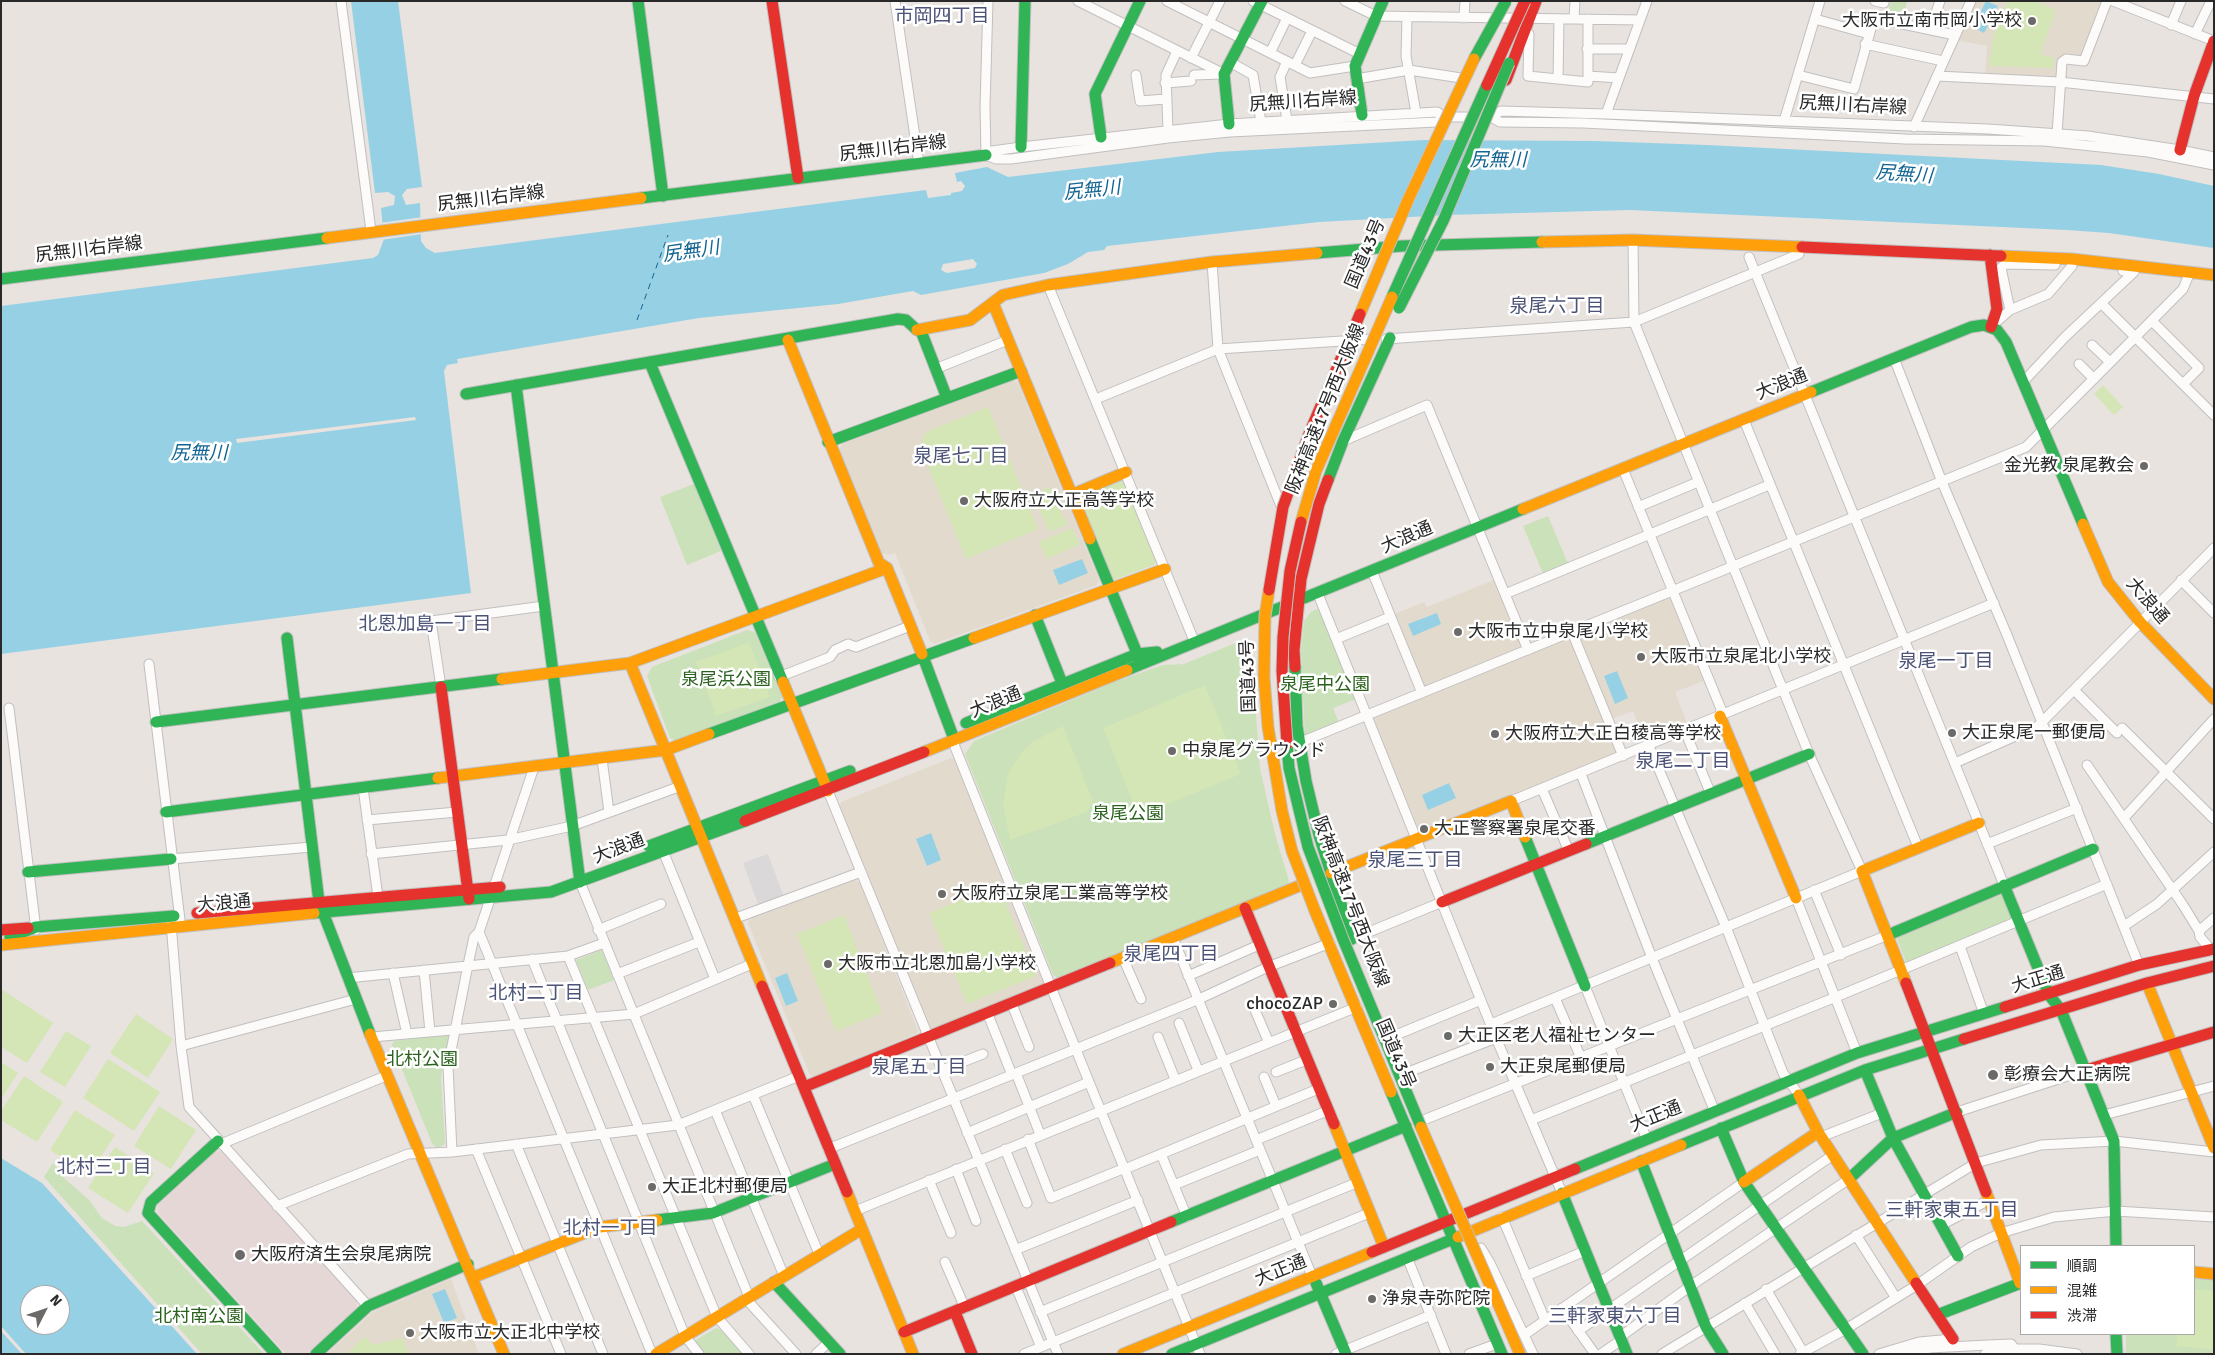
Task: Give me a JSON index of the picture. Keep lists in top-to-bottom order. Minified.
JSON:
{"streets":{"main road":["尻無川右岸線","国道43号","大浪通","阪神高速17号西大阪線","大正通"]},"crossings":[["国道43号","大正通"]],"districts":["市岡四丁目","泉尾六丁目","泉尾七丁目","北恩加島一丁目","泉尾一丁目","泉尾二丁目","泉尾三丁目","泉尾四丁目","北村二丁目","泉尾五丁目","北村三丁目","三軒家東五丁目","北村一丁目","三軒家東六丁目"],"water":["尻無川"],"parks":["泉尾浜公園","泉尾中公園","泉尾公園","北村公園","北村南公園"],"places":["大阪市立南市岡小学校","金光教 泉尾教会","大阪府立大正高等学校","大阪市立中泉尾小学校","大阪市立泉尾北小学校","大正泉尾一郵便局","大阪府立大正白稜高等学校","中泉尾グラウンド","大正警察署泉尾交番","大阪府立泉尾工業高等学校","大阪市立北恩加島小学校","chocoZAP","大正区老人福祉センター","大正泉尾郵便局","彰療会大正病院","大正北村郵便局","大阪府済生会泉尾病院","浄泉寺弥陀院","大阪市立大正北中学校"],"legend":["順調","混雑","渋滞"],"north":"top right"}
